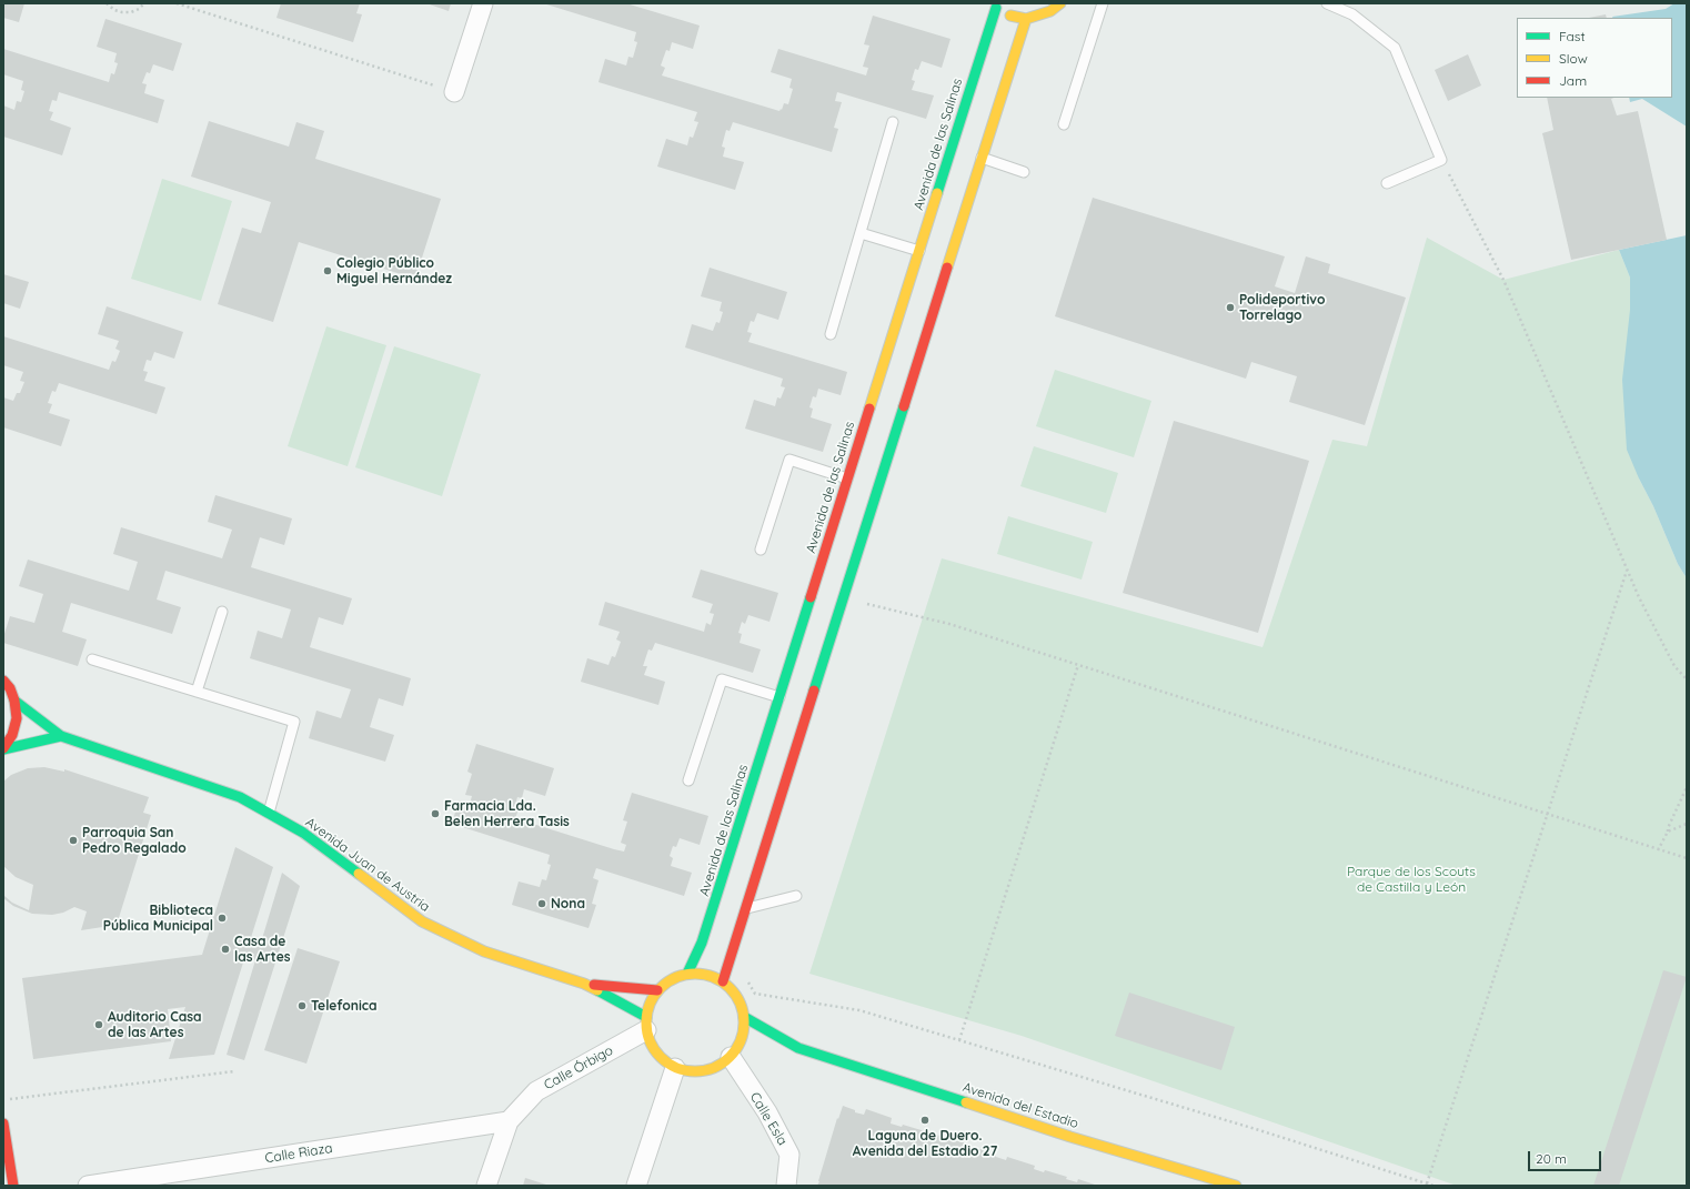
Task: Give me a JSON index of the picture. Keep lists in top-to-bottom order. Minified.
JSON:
{"streets":{"street":["Avenida de las Salinas","Avenida Juan de Austria","Calle Órbigo","Avenida del Estadio","Calle Esla","Calle Riaza"]},"crossings":[["Avenida de las Salinas","Avenida Juan de Austria"],["Avenida de las Salinas","Calle Órbigo"],["Avenida de las Salinas","Avenida del Estadio"],["Avenida de las Salinas","Calle Esla"],["Avenida Juan de Austria","Calle Órbigo"],["Avenida Juan de Austria","Avenida del Estadio"],["Avenida Juan de Austria","Calle Esla"],["Calle Órbigo","Avenida del Estadio"],["Calle Órbigo","Calle Esla"],["Calle Órbigo","Calle Riaza"],["Avenida del Estadio","Calle Esla"]],"parks":["Parque de los Scouts de Castilla y León"],"places":["Colegio Público Miguel Hernández","Polideportivo Torrelago","Farmacia Lda. Belen Herrera Tasis","Parroquia San Pedro Regalado","Nona","Biblioteca Pública Municipal","Casa de las Artes","Telefonica","Auditorio Casa de las Artes","Laguna de Duero. Avenida del Estadio 27"],"legend":["Fast","Slow","Jam"],"scale_bar":"20 m"}
